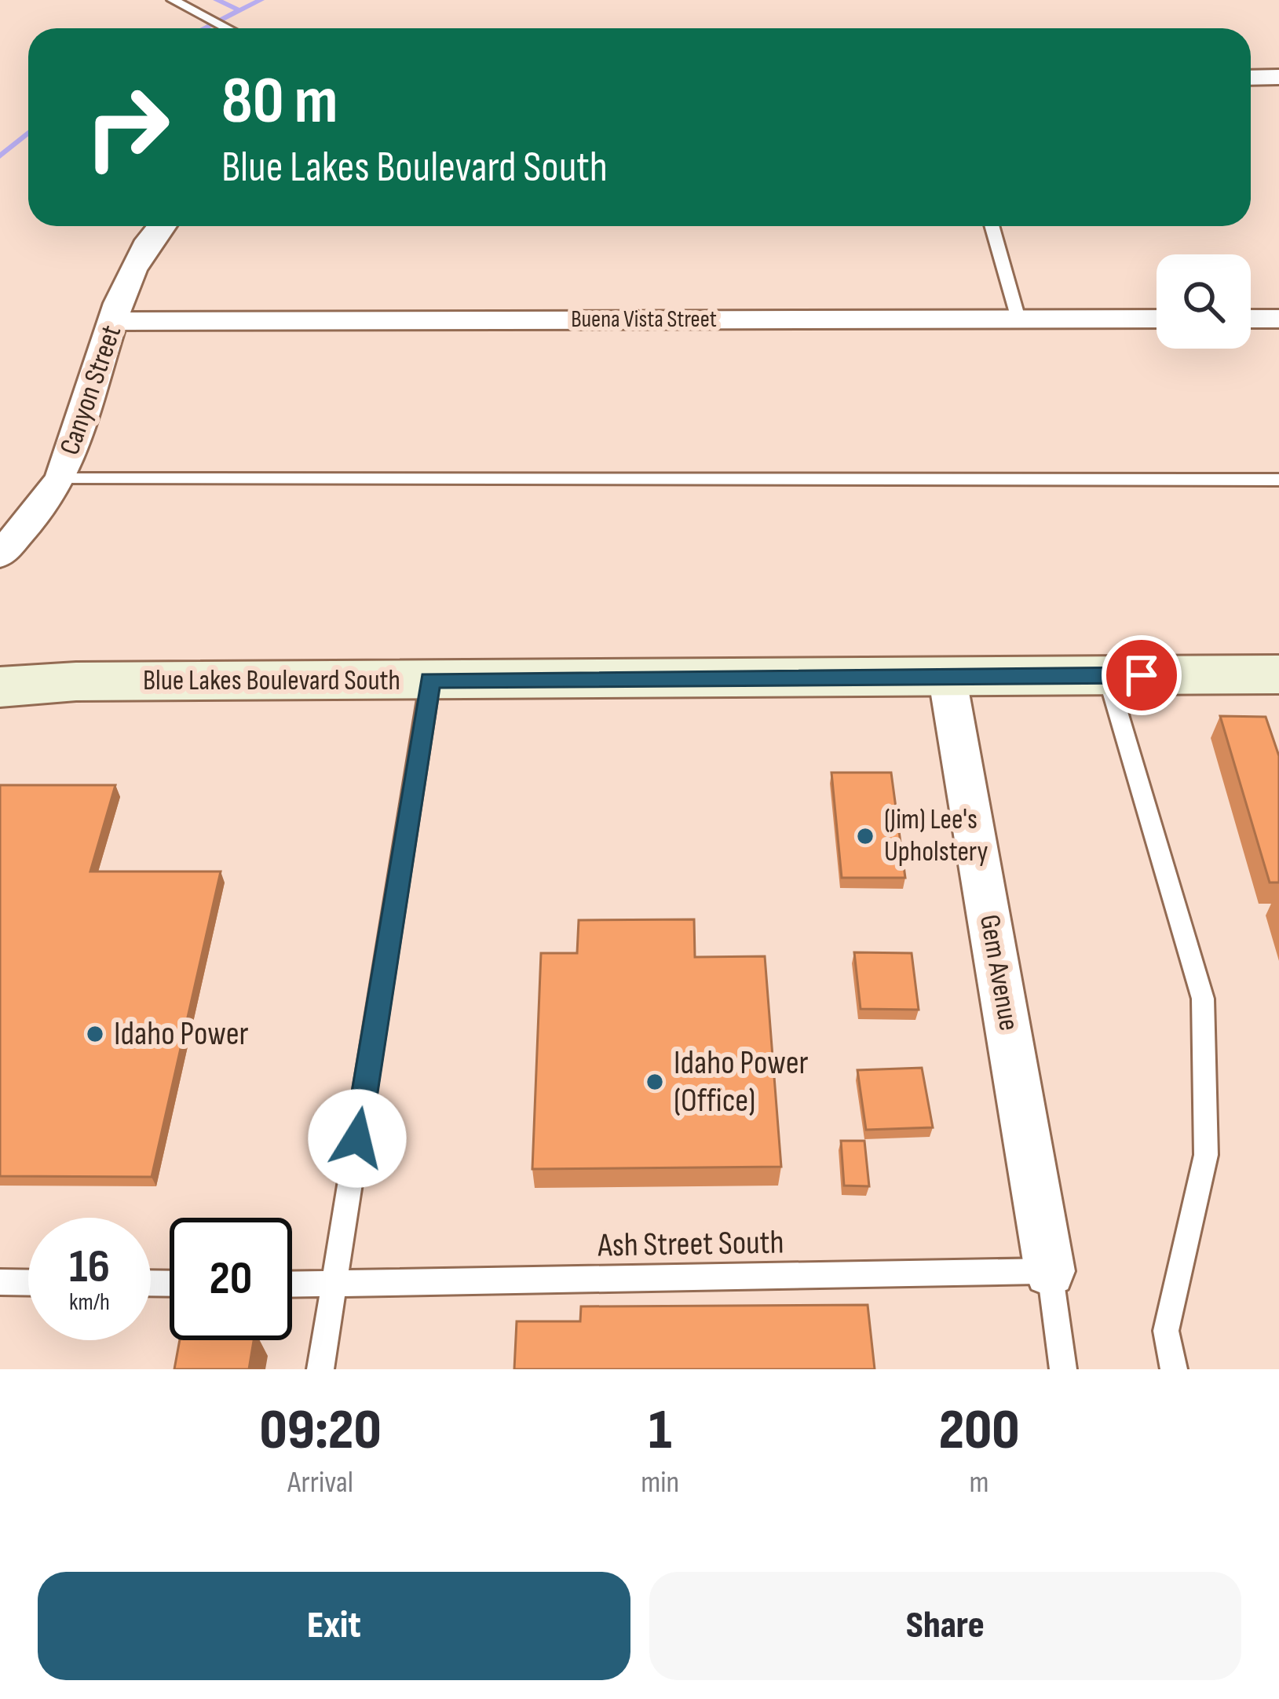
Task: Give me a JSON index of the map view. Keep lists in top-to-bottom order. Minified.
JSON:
{"streets":{"main road":["Blue Lakes Boulevard South"],"street":["Buena Vista Street","Canyon Street","Gem Avenue"],"lane":["Ash Street South"]},"crossings":[["Buena Vista Street","Canyon Street"],["Blue Lakes Boulevard South","Gem Avenue"],["Gem Avenue","Ash Street South"]],"places":["(Jim) Lee's Upholstery","Idaho Power","Idaho Power (Office)"],"page":{"turn":["80 m","Blue Lakes Boulevard South"],"speed":"16 km/h","limit":"20","eta":["09:20","Arrival","1","min","200","m"],"buttons":["Exit","Share"]}}
